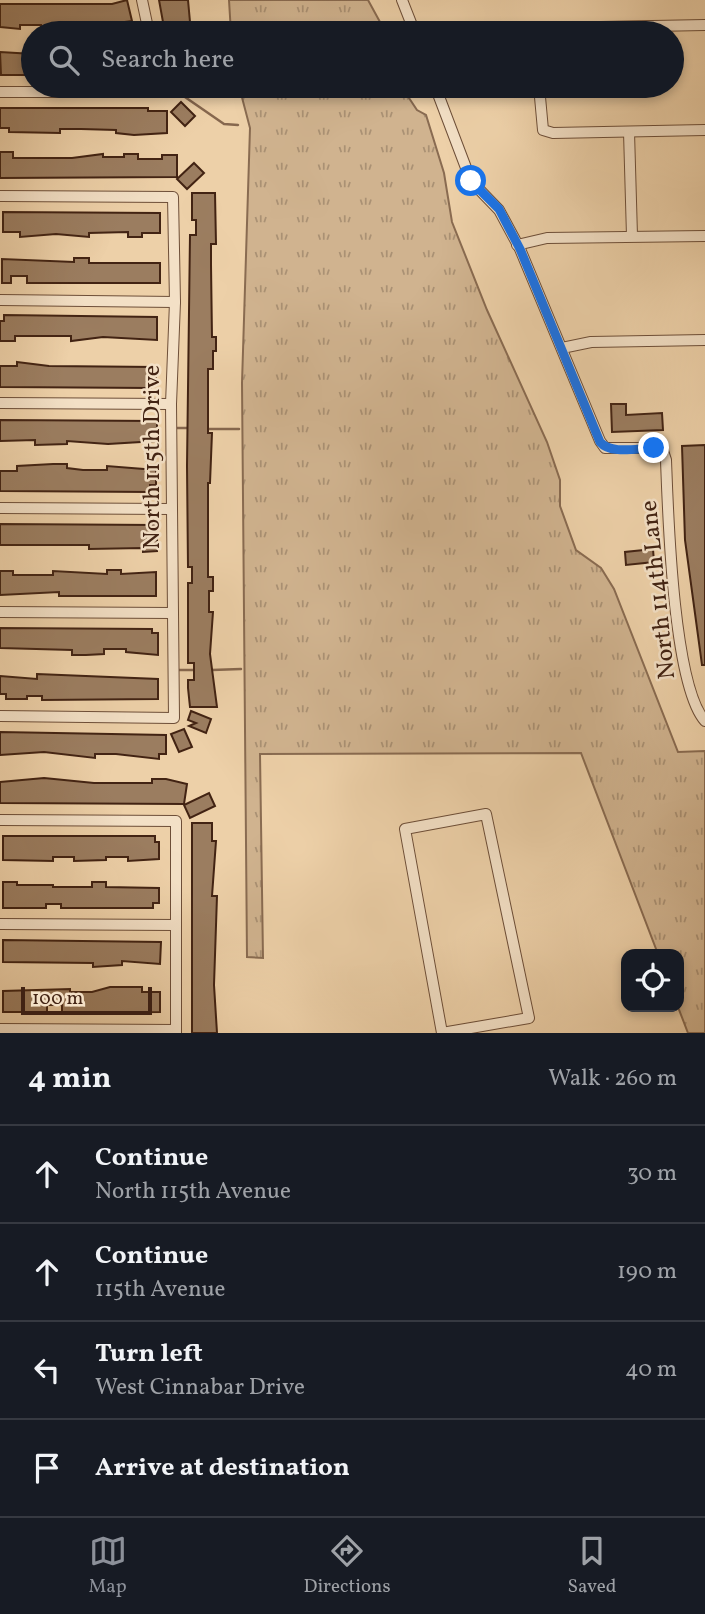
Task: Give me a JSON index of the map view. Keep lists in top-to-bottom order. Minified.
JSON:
{"streets":{"street":["North 115th Drive","North 114th Lane"]},"scale_bar":"100 m","page":{"search":"Search here","scale":"100 m","heading":["4 min","Walk · 260 m"],"list":[["Continue","North 115th Avenue","30 m"],["Continue","115th Avenue","190 m"],["Turn left","West Cinnabar Drive","40 m"],"Arrive at destination"],"nav":["Map","Directions","Saved"]}}
